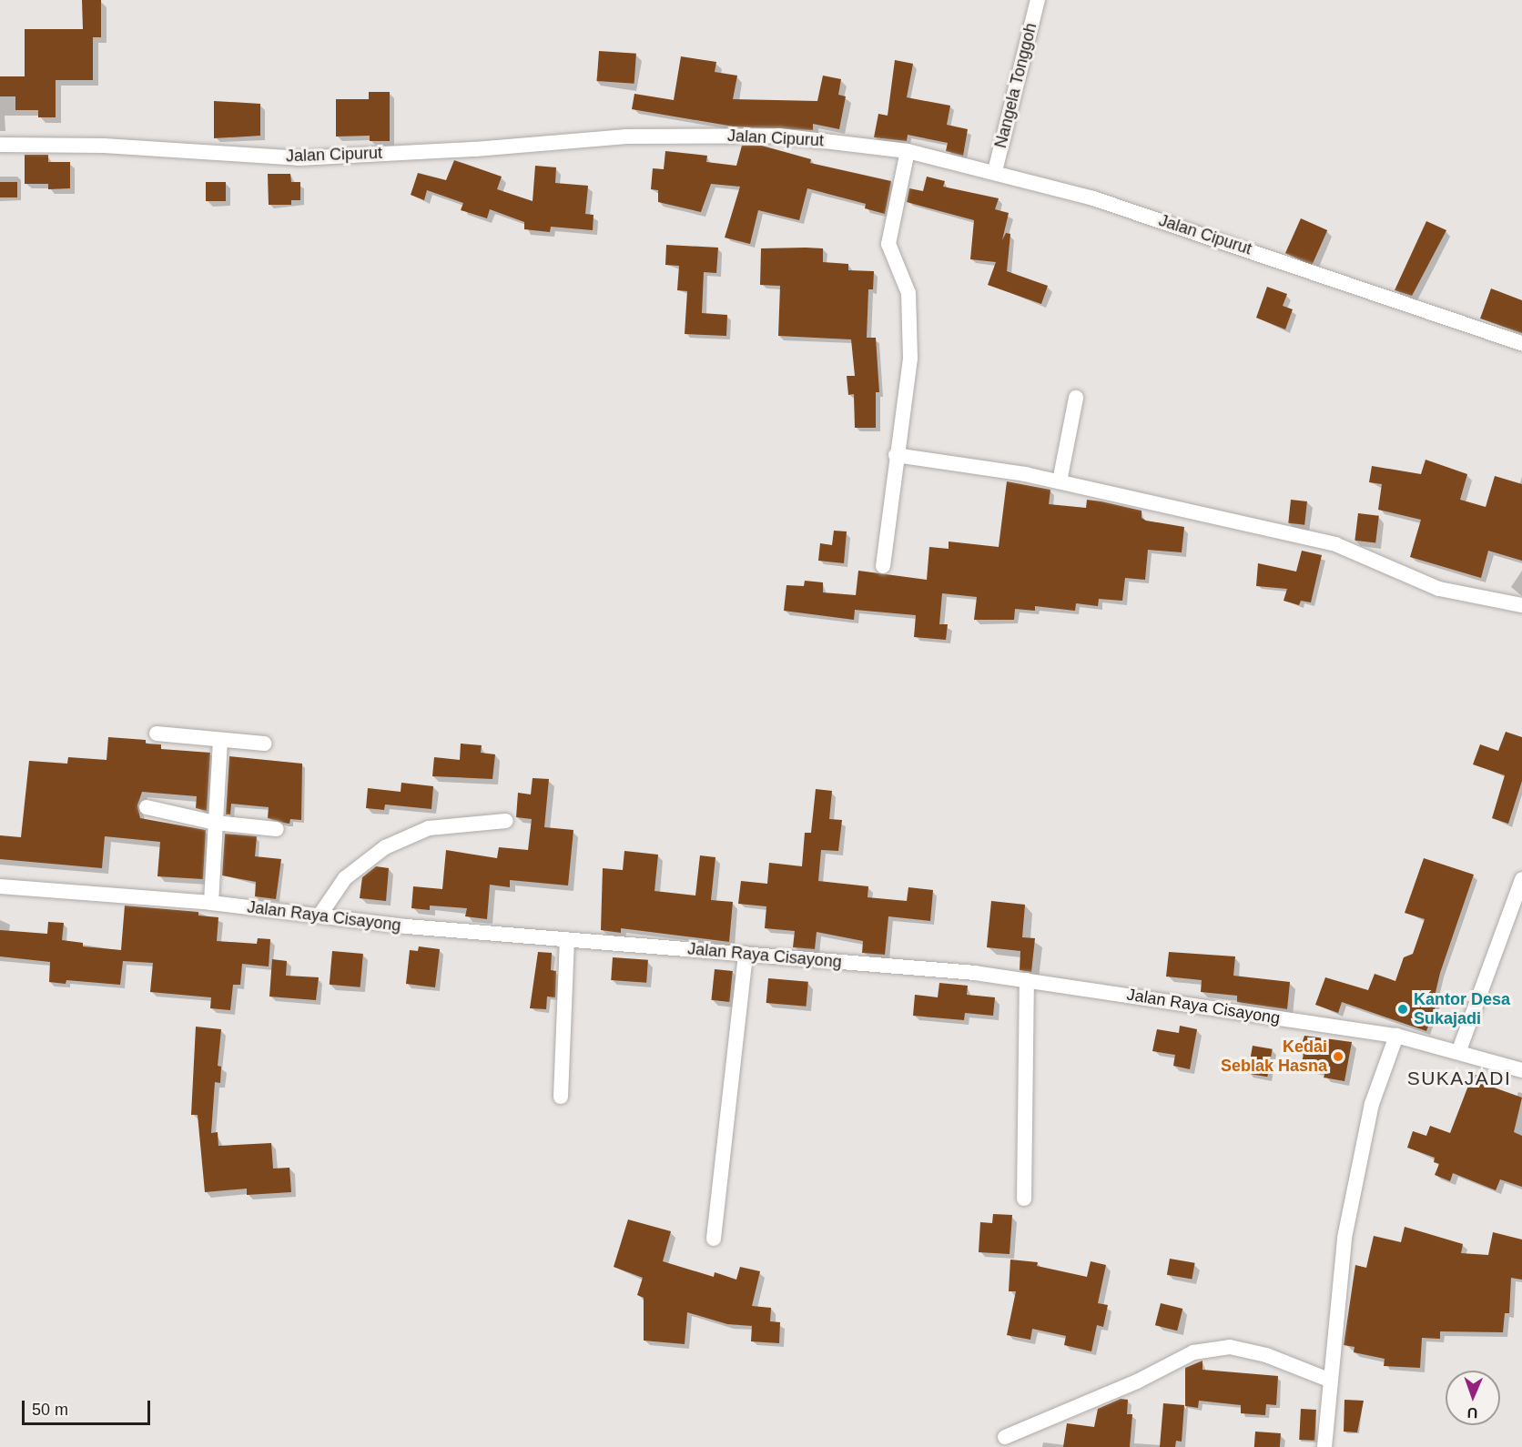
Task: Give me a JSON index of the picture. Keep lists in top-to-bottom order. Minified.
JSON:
{"streets":{"street":["Nangela Tonggoh","Jalan Cipurut","Jalan Raya Cisayong"]},"crossings":[["Nangela Tonggoh","Jalan Cipurut"]],"districts":["SUKAJADI"],"places":["Kantor Desa Sukajadi","Kedai Seblak Hasna"],"scale_bar":"50 m","north":"bottom"}
